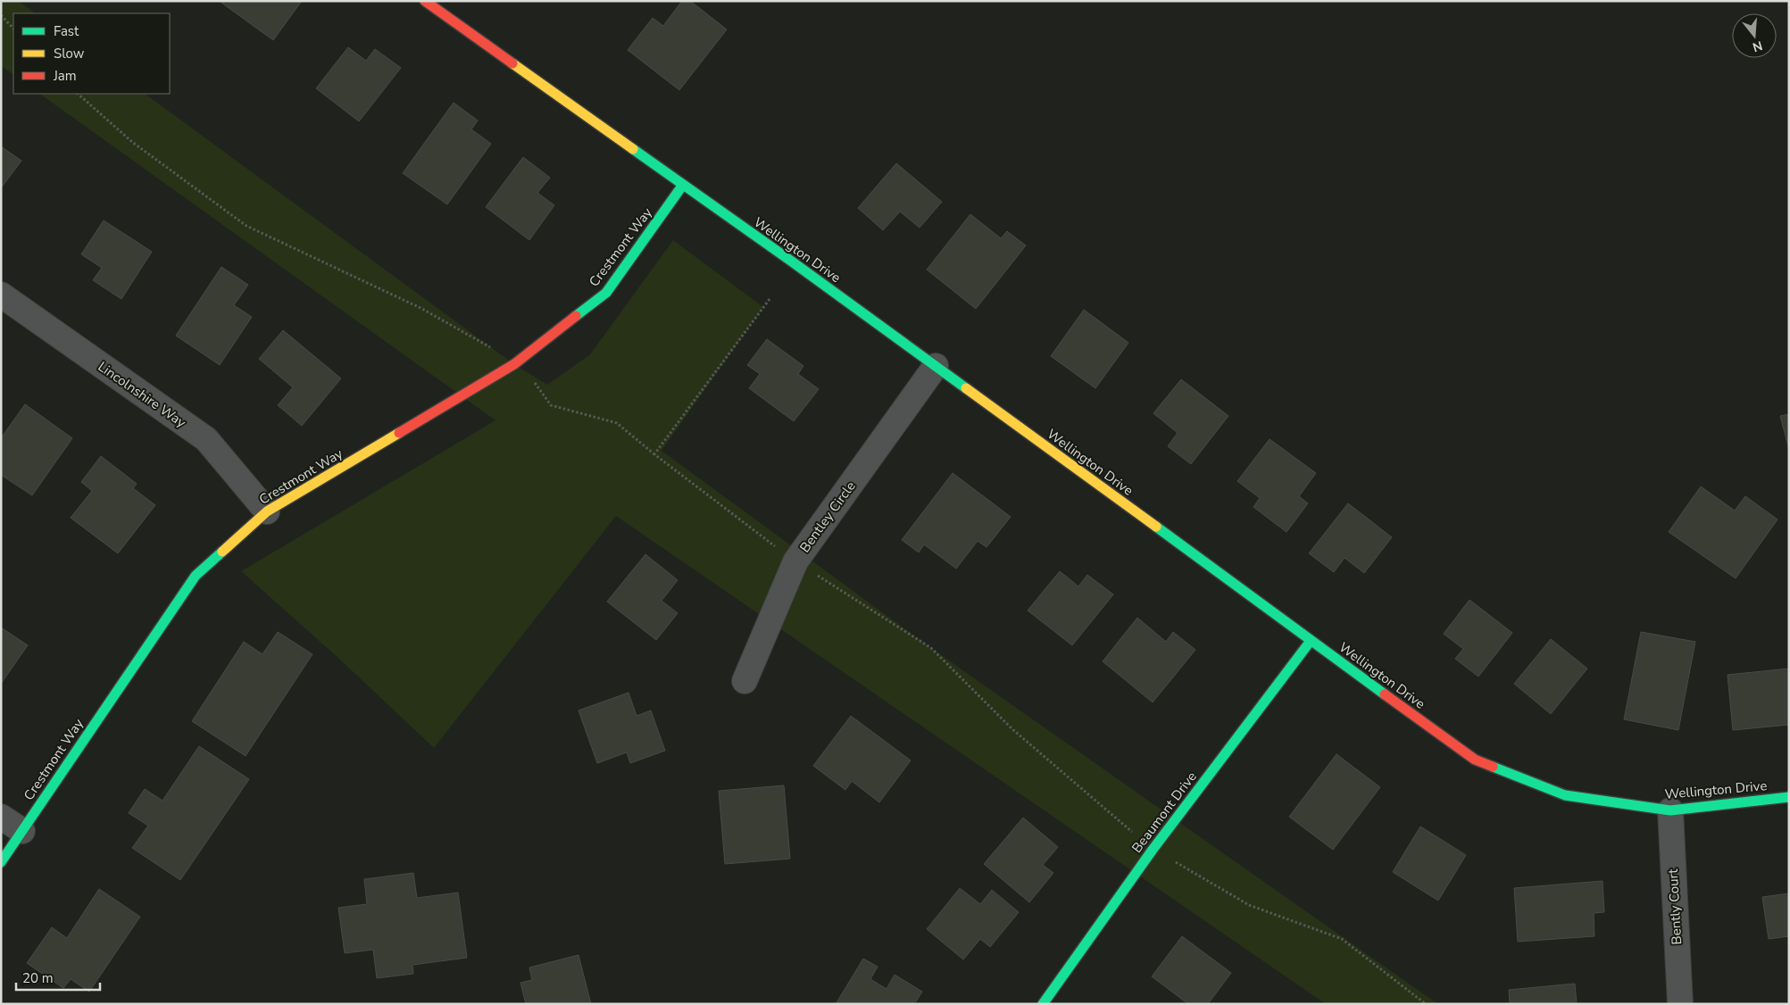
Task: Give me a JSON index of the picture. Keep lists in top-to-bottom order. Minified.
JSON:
{"streets":{"street":["Crestmont Way","Wellington Drive","Lincolnshire Way","Bentley Circle","Beaumont Drive","Bently Court"]},"crossings":[["Crestmont Way","Wellington Drive"],["Crestmont Way","Lincolnshire Way"],["Wellington Drive","Bentley Circle"],["Wellington Drive","Beaumont Drive"],["Wellington Drive","Bently Court"]],"legend":["Fast","Slow","Jam"],"scale_bar":"20 m","north":"bottom"}
